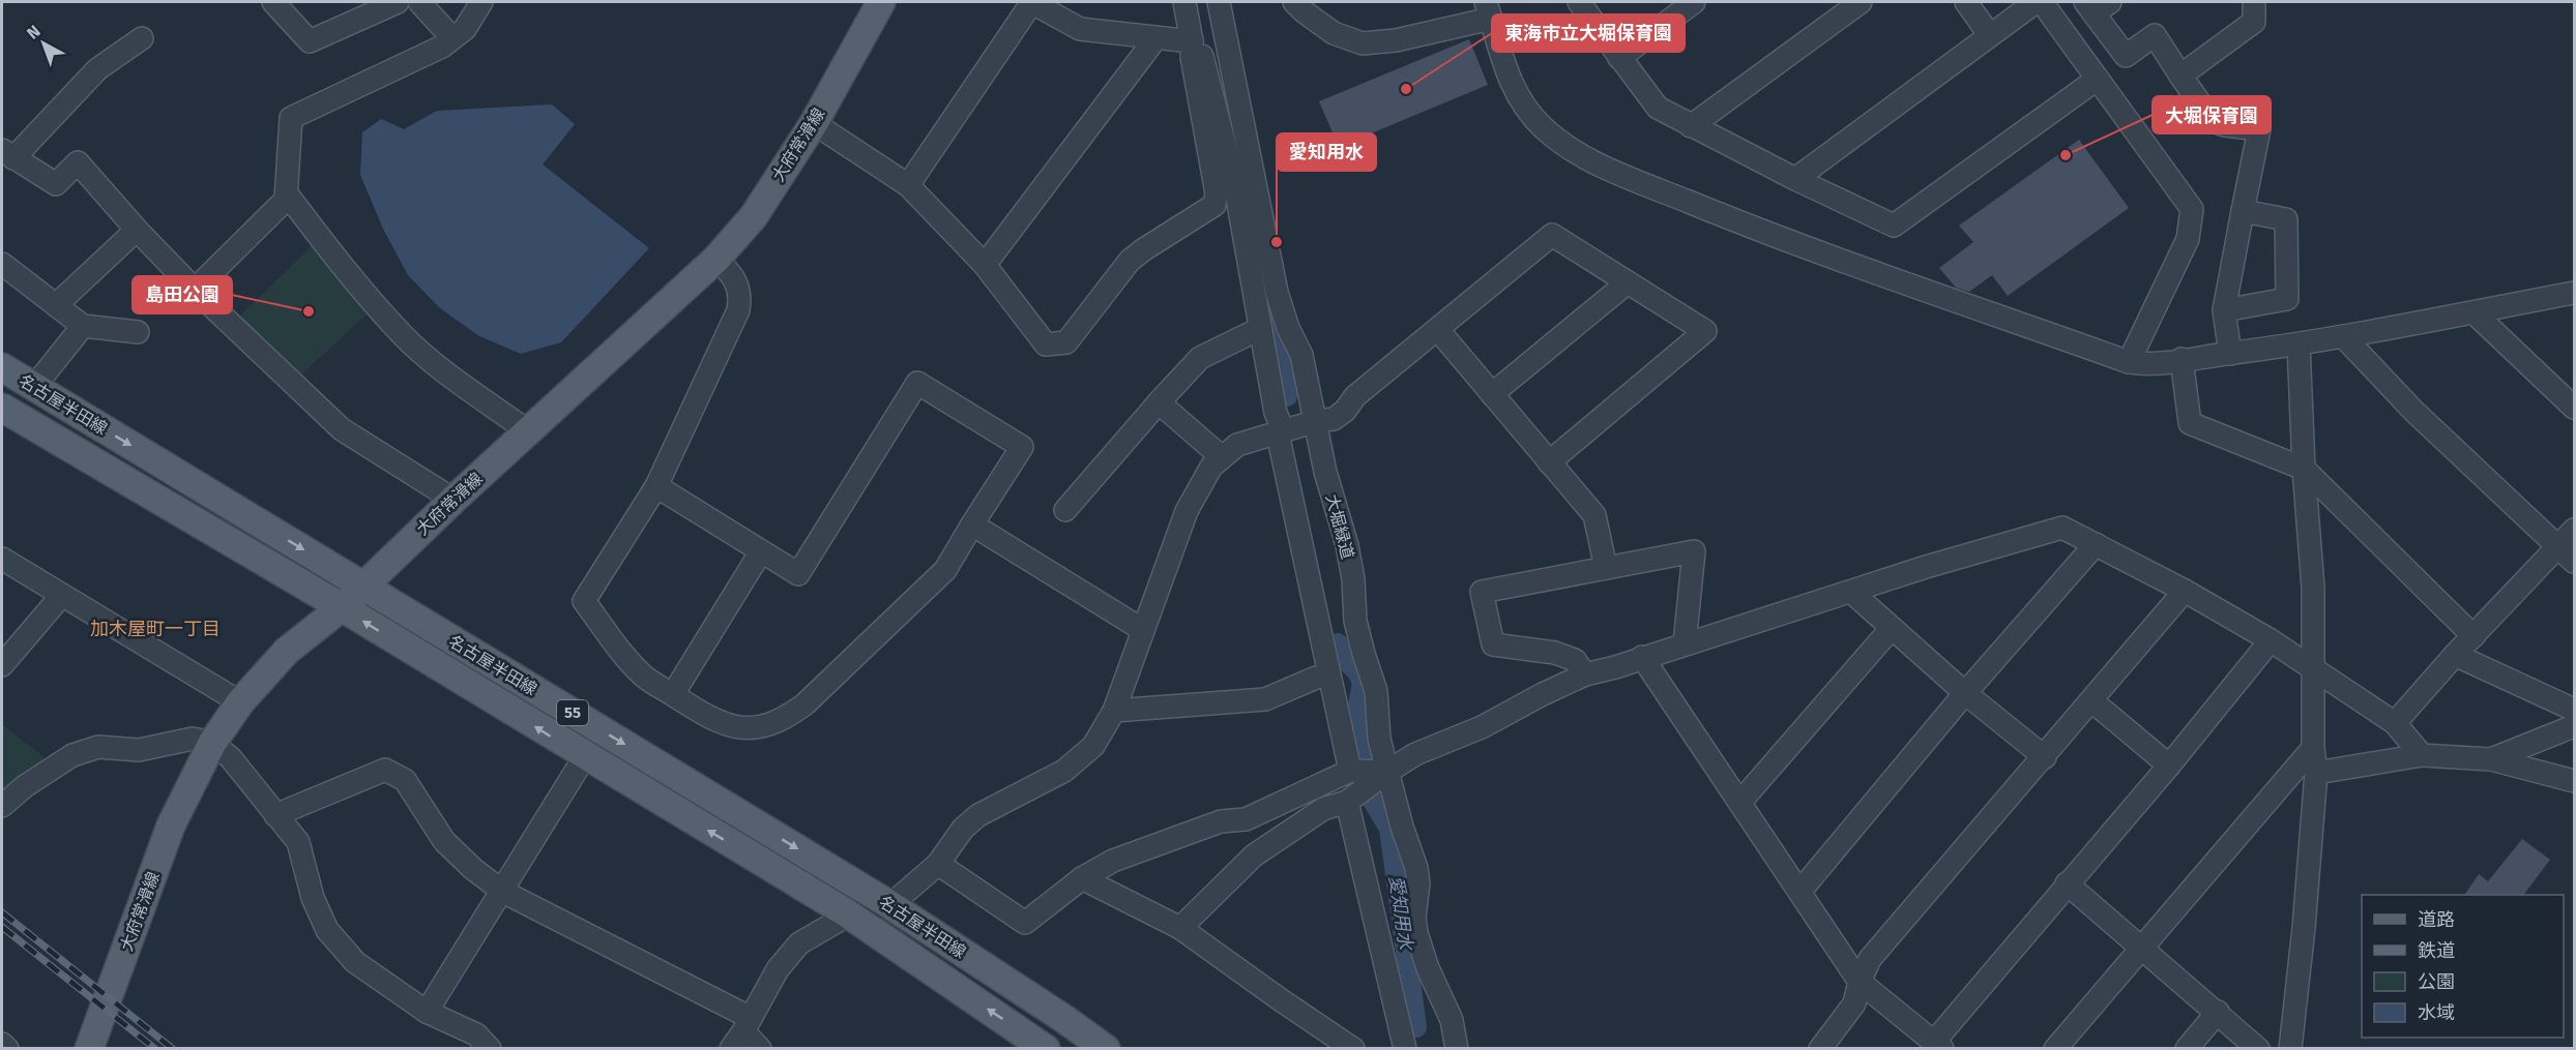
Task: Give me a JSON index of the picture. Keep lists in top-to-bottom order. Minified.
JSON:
{"streets":{"main road":["大府常滑線","名古屋半田線","55"],"street":["大堀緑道"]},"crossings":[["大府常滑線","名古屋半田線"]],"districts":["加木屋町一丁目"],"water":["愛知用水"],"places":["東海市立大堀保育園","大堀保育園","愛知用水","島田公園"],"legend":["道路","鉄道","公園","水域"],"north":"top left"}
